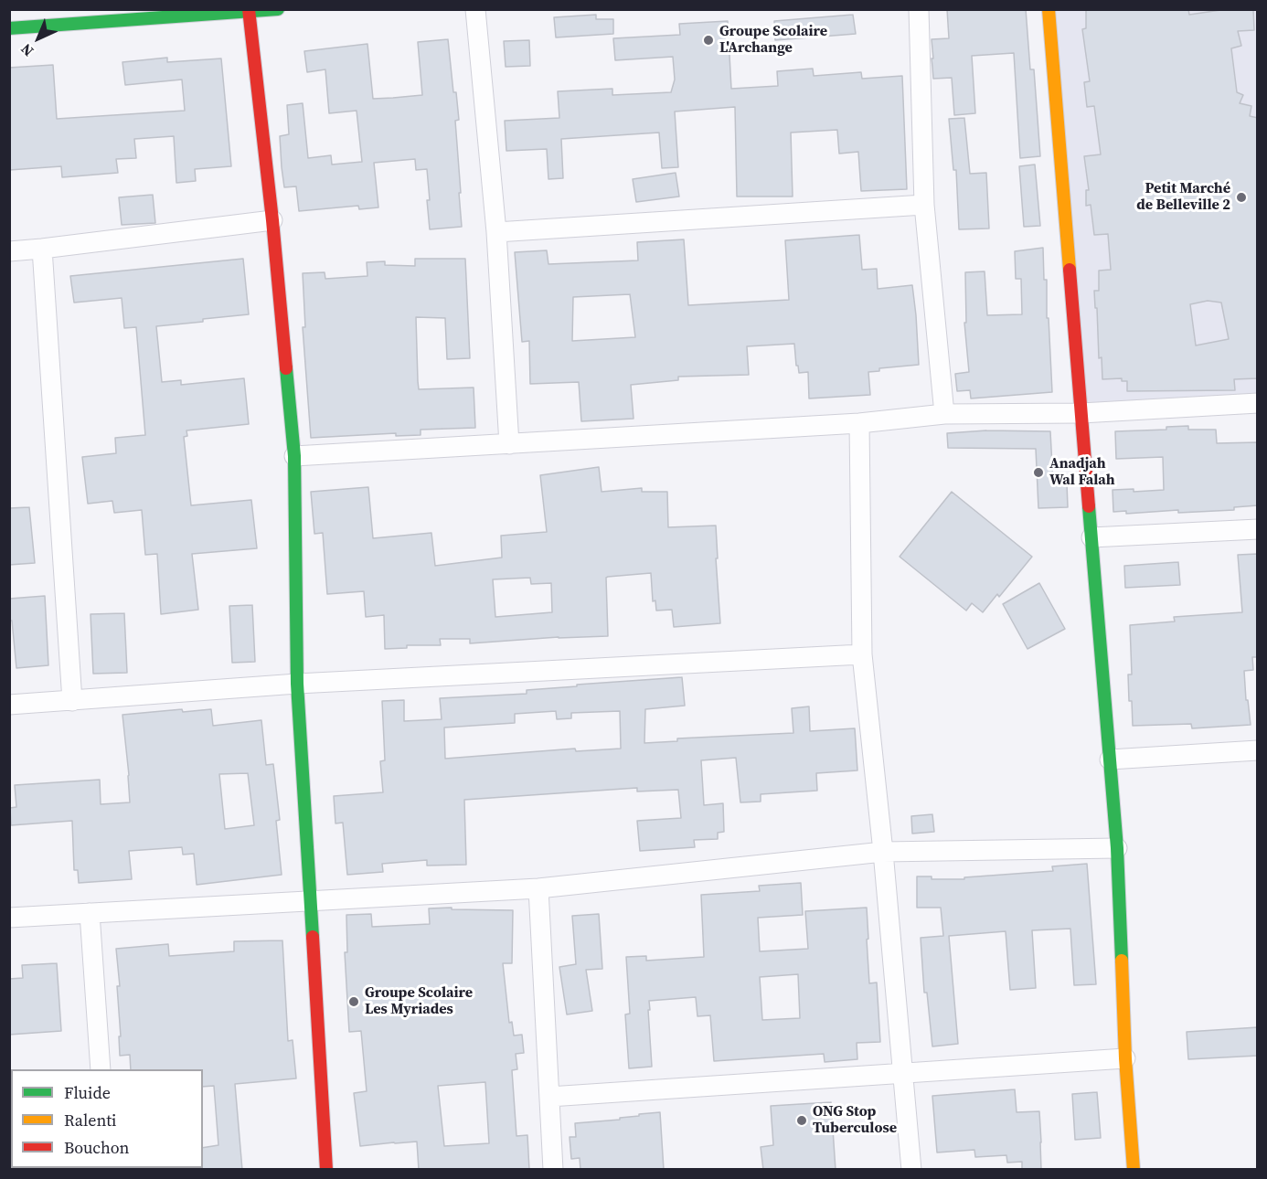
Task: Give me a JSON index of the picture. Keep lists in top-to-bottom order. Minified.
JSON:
{"places":["Groupe Scolaire L'Archange","Petit Marché de Belleville 2","Anadjah Wal Falah","Groupe Scolaire Les Myriades","ONG Stop Tuberculose"],"legend":["Fluide","Ralenti","Bouchon"],"north":"bottom left"}
